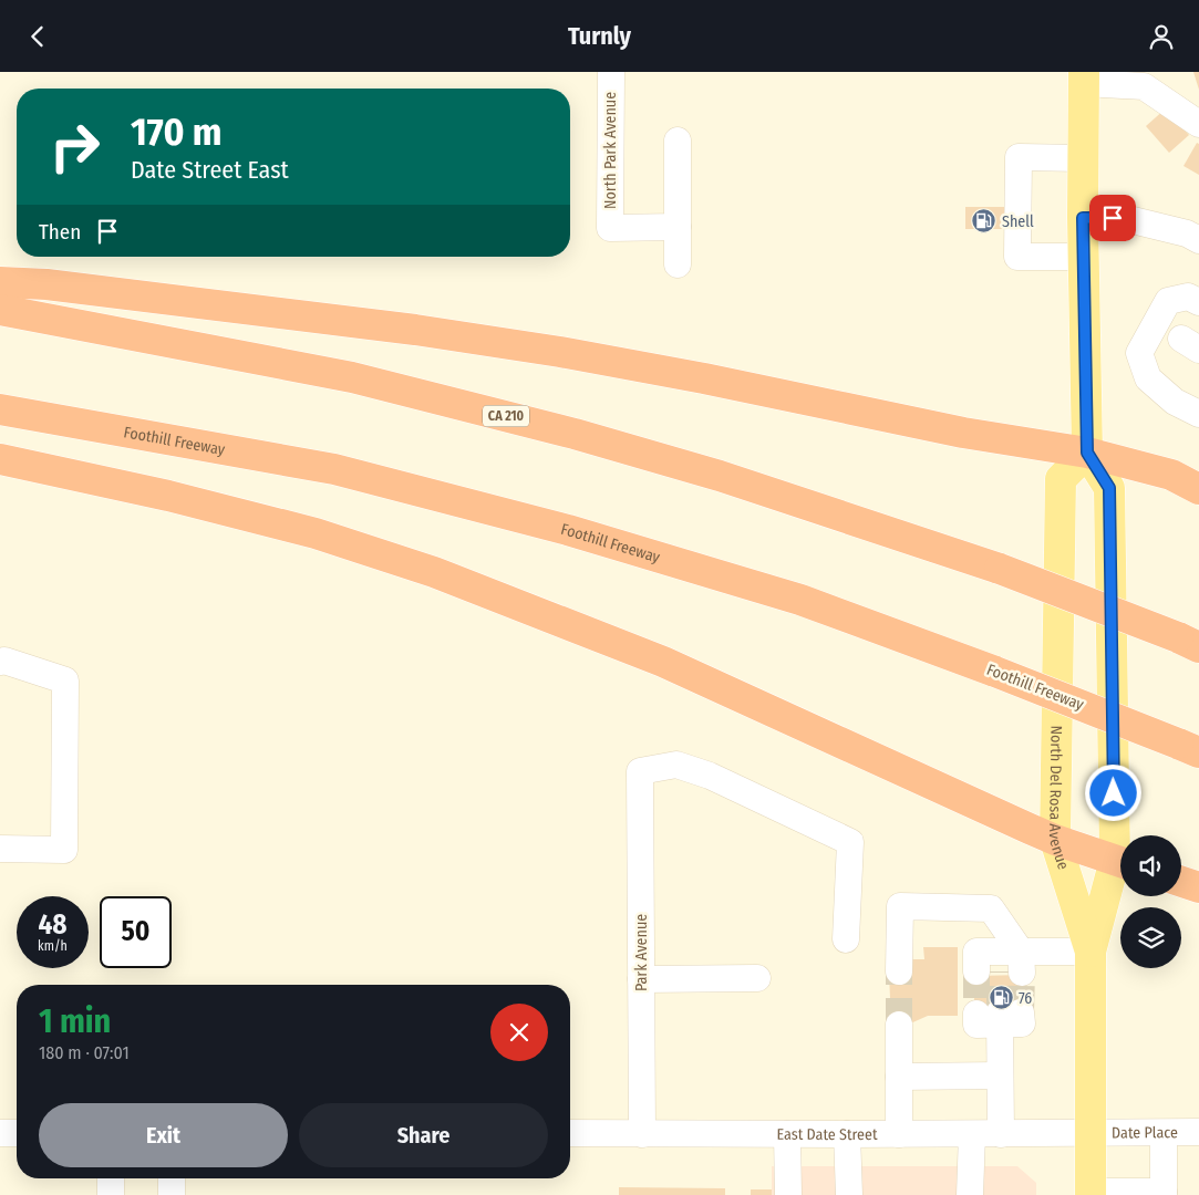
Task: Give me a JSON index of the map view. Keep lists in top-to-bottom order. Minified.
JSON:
{"streets":{"highway":["CA 210","Foothill Freeway"],"main road":["North Del Rosa Avenue"],"street":["North Park Avenue","Park Avenue","Date Place","East Date Street"]},"crossings":[["North Del Rosa Avenue","Date Place"],["North Del Rosa Avenue","East Date Street"],["Park Avenue","East Date Street"],["Date Place","East Date Street"]],"places":{"fuel station":["Shell","76"]},"page":{"header":"Turnly","turn":["170 m","Date Street East"],"then":"Then","speed":"48 km/h","limit":"50","heading":["1 min","180 m · 07:01"],"buttons":["Exit","Share"]}}
